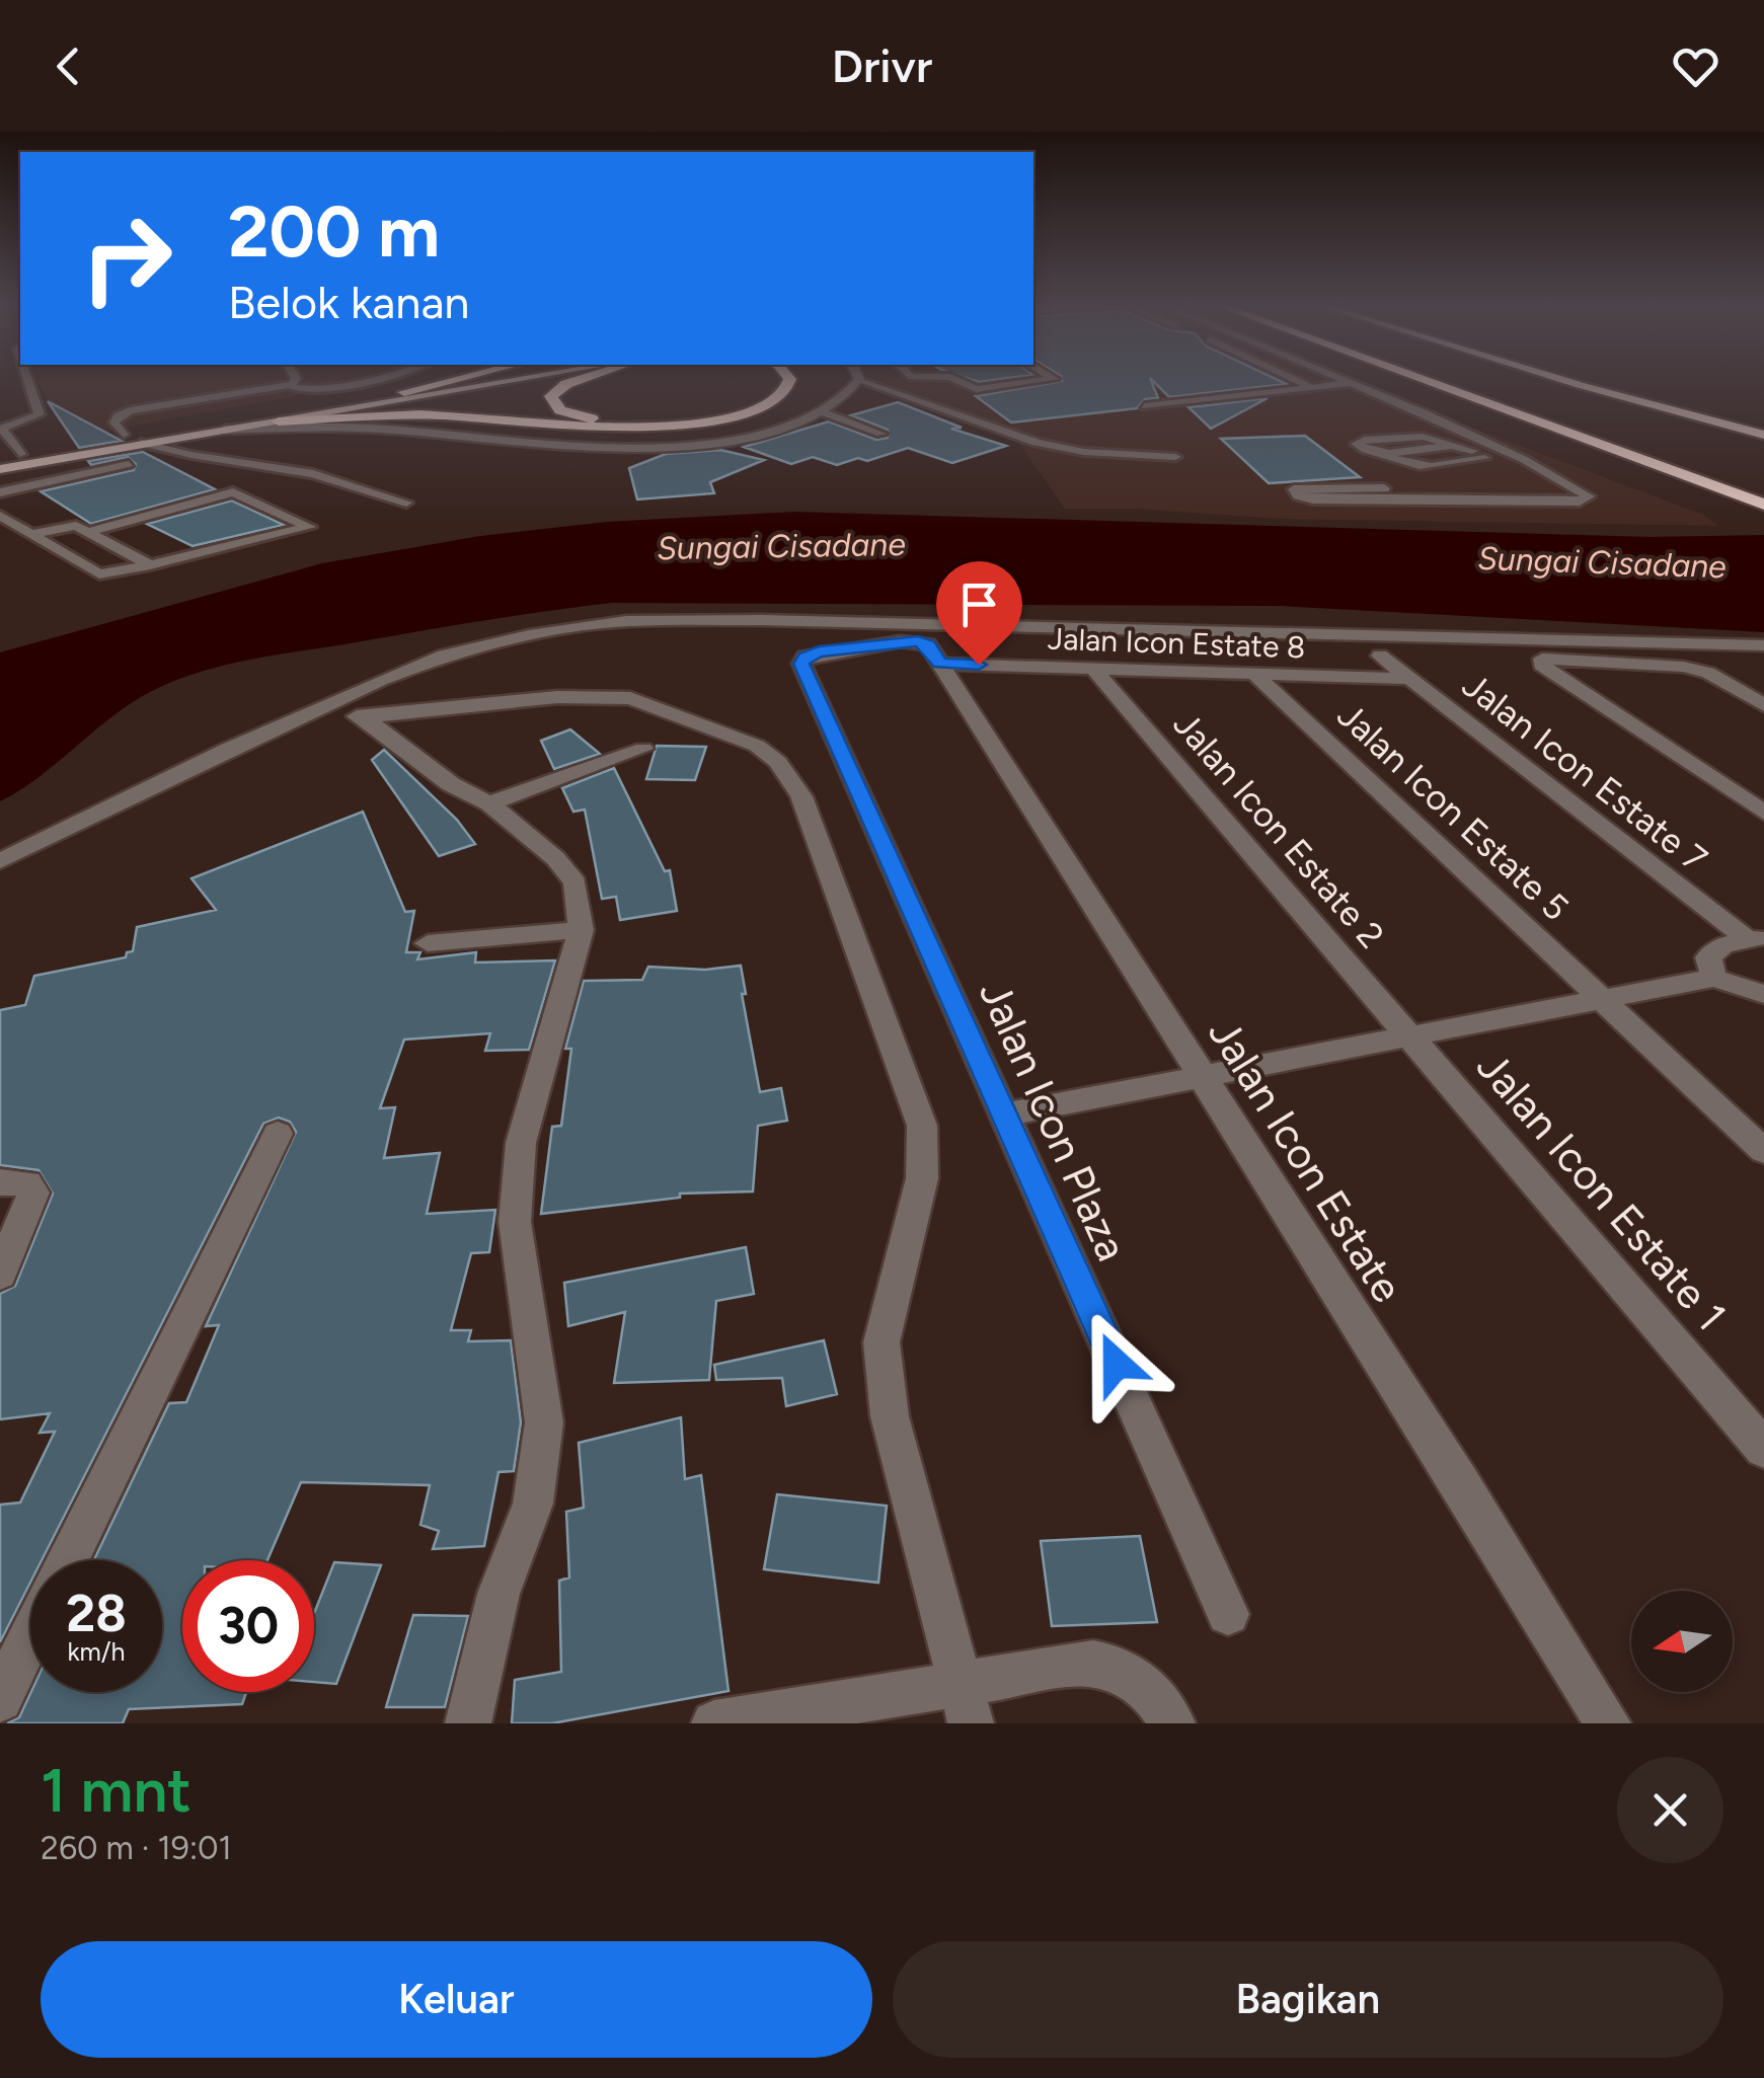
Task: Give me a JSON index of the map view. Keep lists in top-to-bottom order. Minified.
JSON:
{"streets":{"street":["Jalan Icon Estate 8","Jalan Icon Estate 7","Jalan Icon Estate 5","Jalan Icon Estate 2","Jalan Icon Plaza","Jalan Icon Estate","Jalan Icon Estate 1"]},"crossings":[["Jalan Icon Estate 8","Jalan Icon Estate 7"],["Jalan Icon Estate 8","Jalan Icon Estate 5"],["Jalan Icon Estate 8","Jalan Icon Estate 2"],["Jalan Icon Estate 8","Jalan Icon Plaza"],["Jalan Icon Estate 8","Jalan Icon Estate"],["Jalan Icon Estate 2","Jalan Icon Estate 1"]],"water":["Sungai Cisadane"],"north":"left","page":{"header":"Drivr","turn":["200 m","Belok kanan"],"speed":"28 km/h","limit":"30","heading":["1 mnt","260 m · 19:01"],"buttons":["Keluar","Bagikan"]}}
